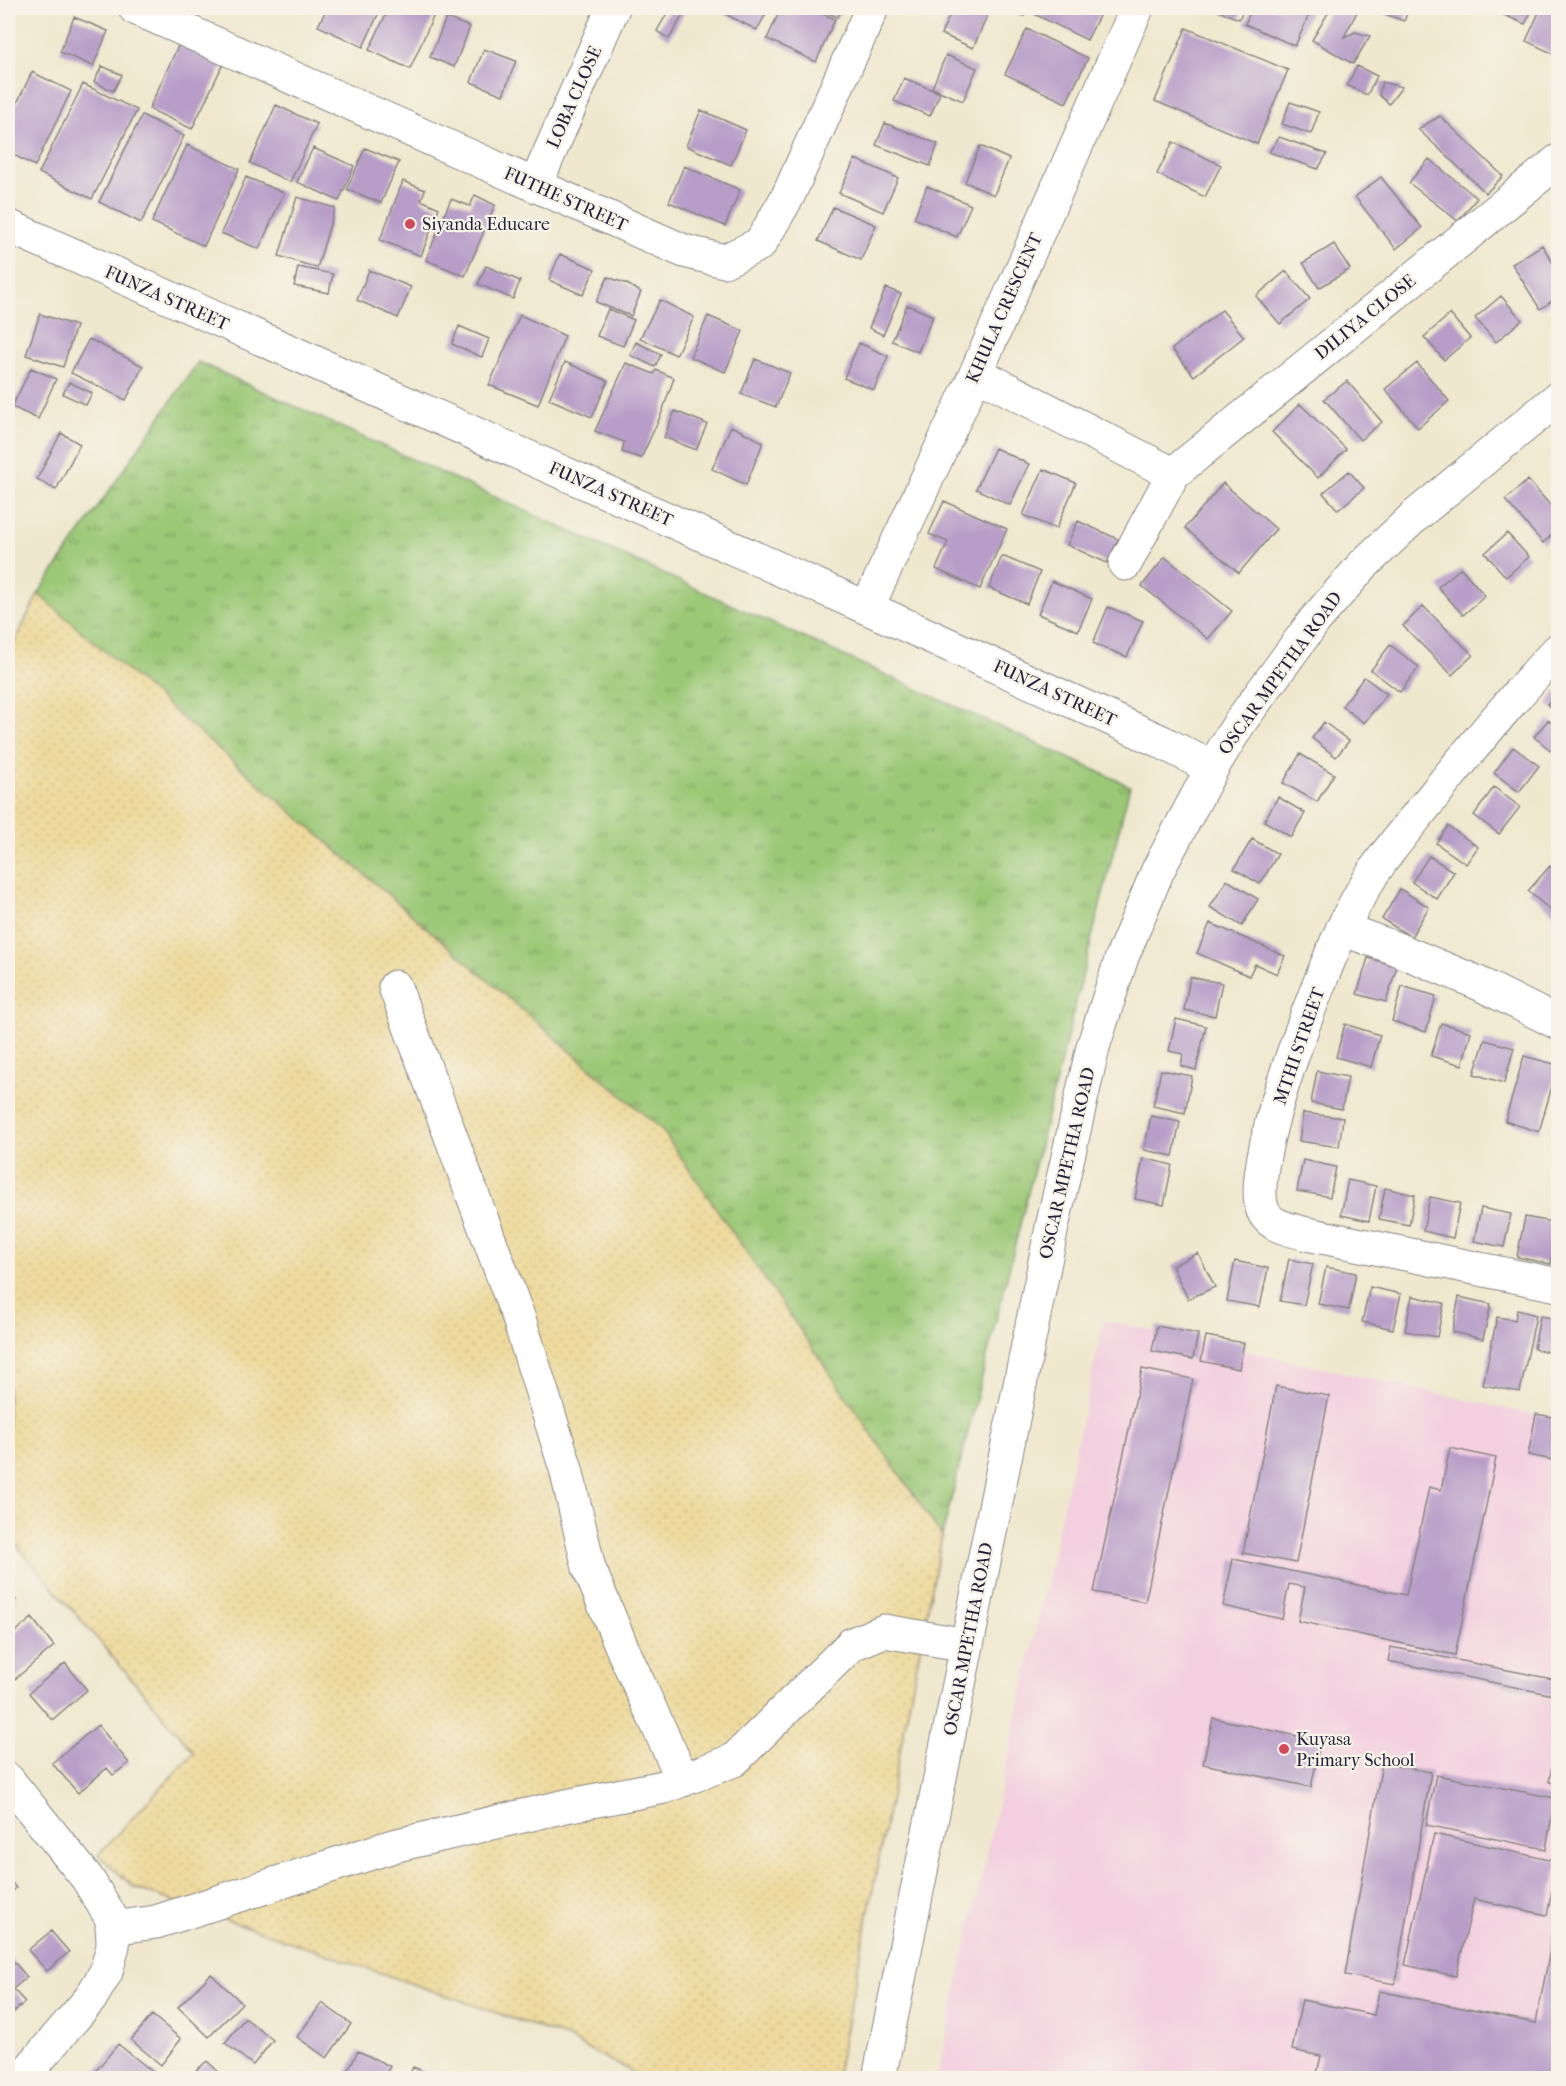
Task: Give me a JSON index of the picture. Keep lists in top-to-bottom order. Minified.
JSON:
{"streets":{"street":["LOBA CLOSE","FUTHE STREET","FUNZA STREET","KHULA CRESCENT","DILIYA CLOSE","OSCAR MPETHA ROAD","MTHI STREET"]},"crossings":[["LOBA CLOSE","FUTHE STREET"],["FUNZA STREET","KHULA CRESCENT"],["FUNZA STREET","OSCAR MPETHA ROAD"]],"places":["Siyanda Educare","Kuyasa Primary School"]}
